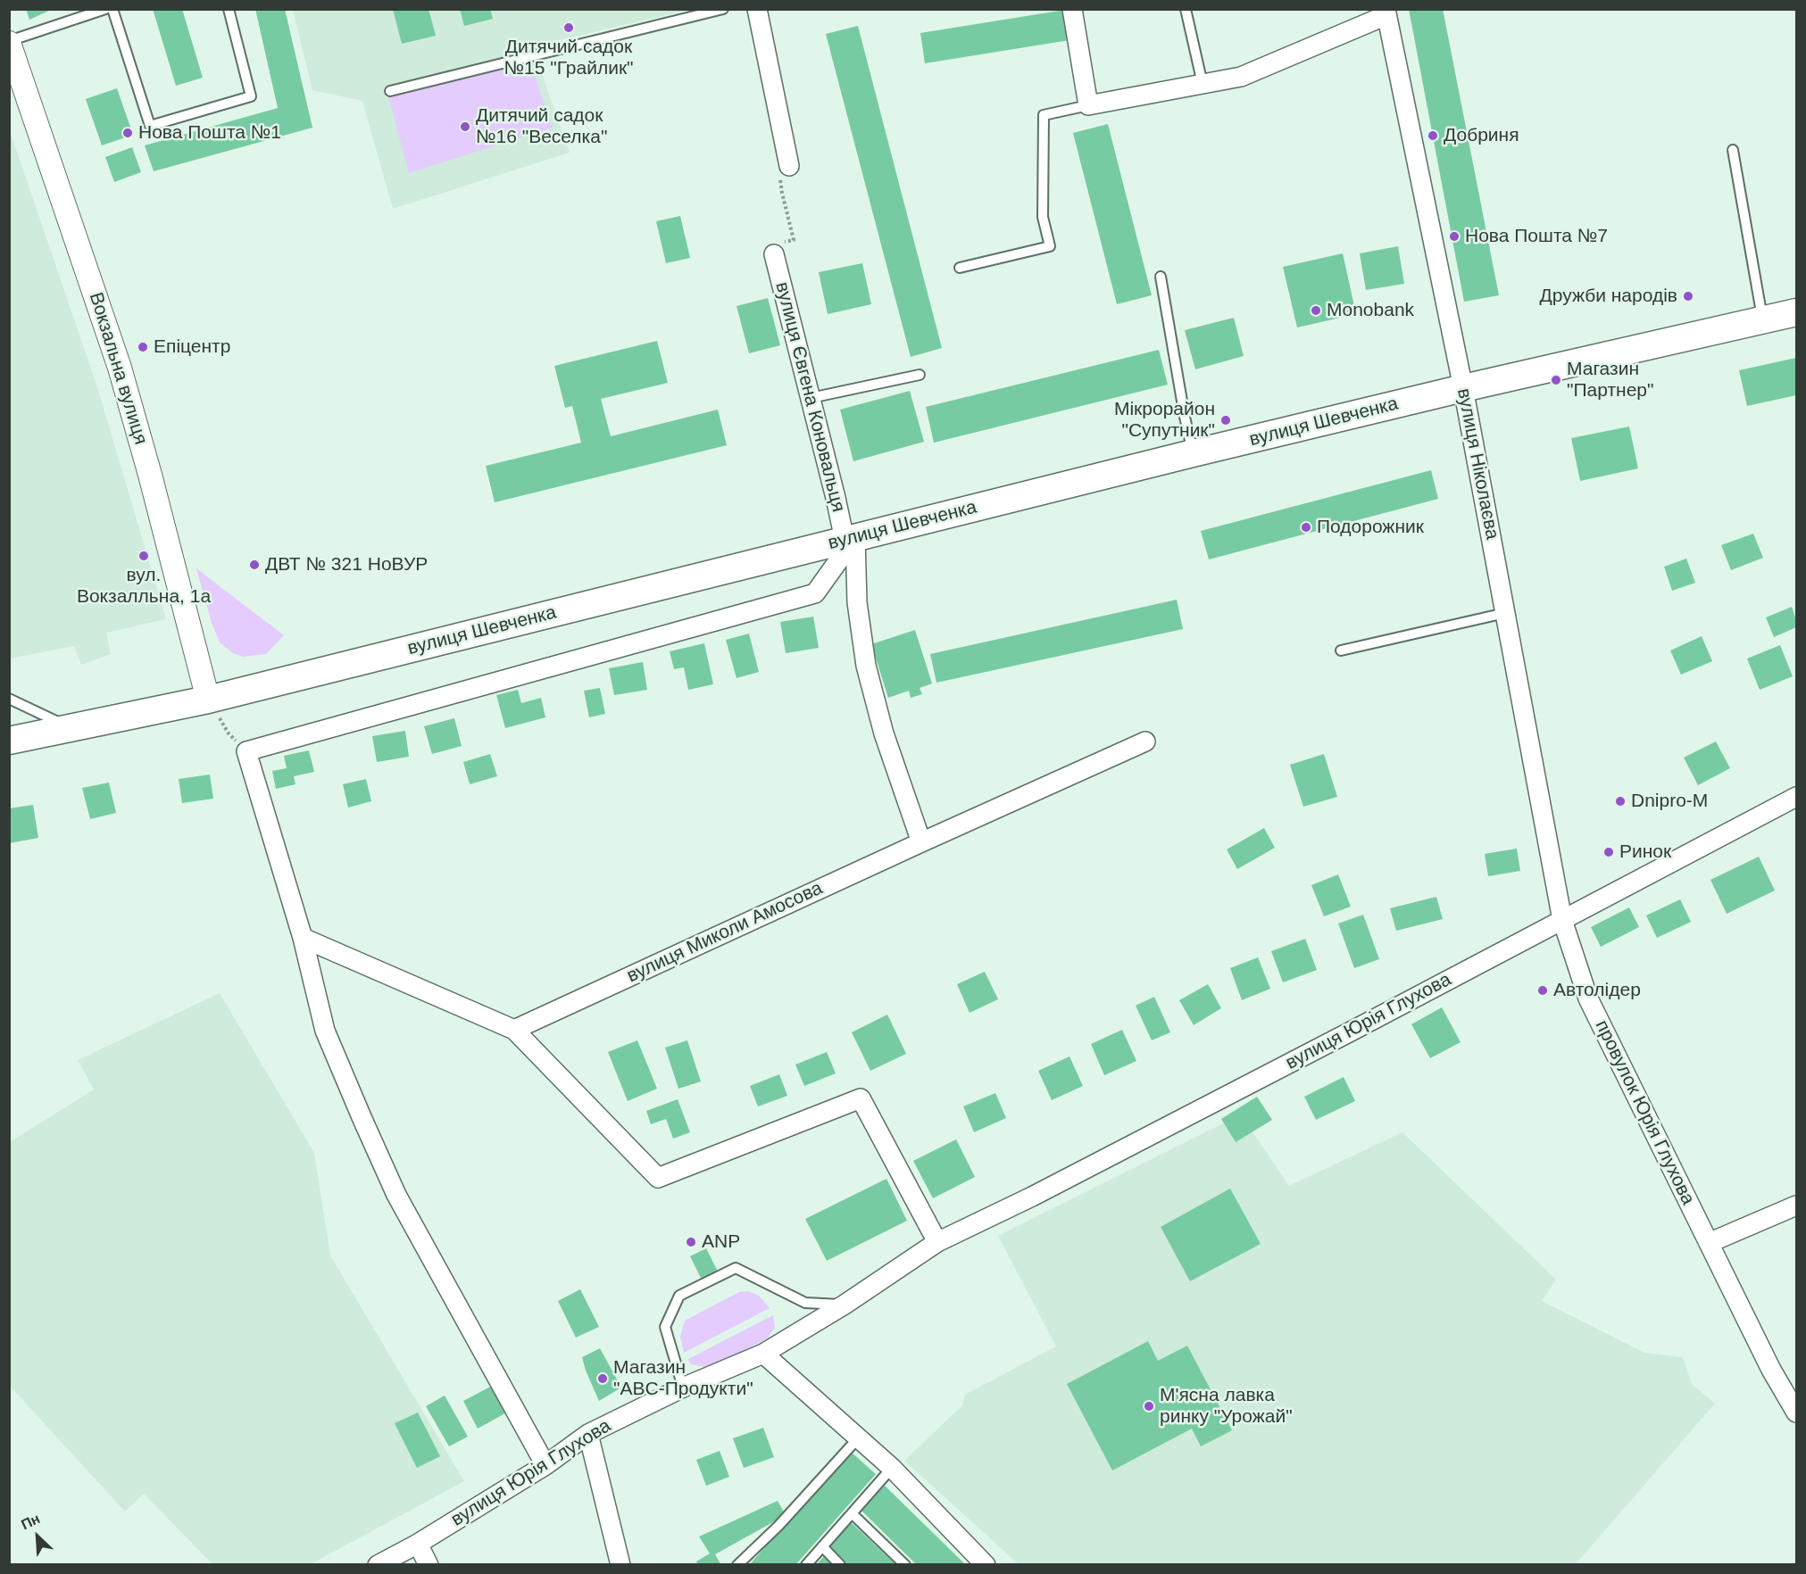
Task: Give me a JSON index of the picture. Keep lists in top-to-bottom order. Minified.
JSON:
{"streets":{"main road":["вулиця Шевченка"],"street":["Вокзальна вулиця","вулиця Євгена Коновальця","вулиця Ніколаєва","вулиця Миколи Амосова","вулиця Юрія Глухова","провулок Юрія Глухова"]},"crossings":[["Вокзальна вулиця","вулиця Шевченка"],["вулиця Євгена Коновальця","вулиця Шевченка"],["вулиця Євгена Коновальця","вулиця Миколи Амосова"],["вулиця Шевченка","вулиця Ніколаєва"],["вулиця Ніколаєва","вулиця Юрія Глухова"],["вулиця Ніколаєва","провулок Юрія Глухова"],["вулиця Юрія Глухова","провулок Юрія Глухова"]],"places":["Дитячий садок №15 \"Грайлик\"","Дитячий садок №16 \"Веселка\"","Нова Пошта №1","Добриня","Нова Пошта №7","Дружби народів","Monobank","Епіцентр","Магазин \"Партнер\"","Мікрорайон \"Супутник\"","Подорожник","вул. Вокзалльна, 1а","ДВТ № 321 НоВУР","Dnipro-M","Ринок","Автолідер","ANP","Магазин \"ABC-Продукти\"","М'ясна лавка ринку \"Урожай\""],"north":"top left"}
